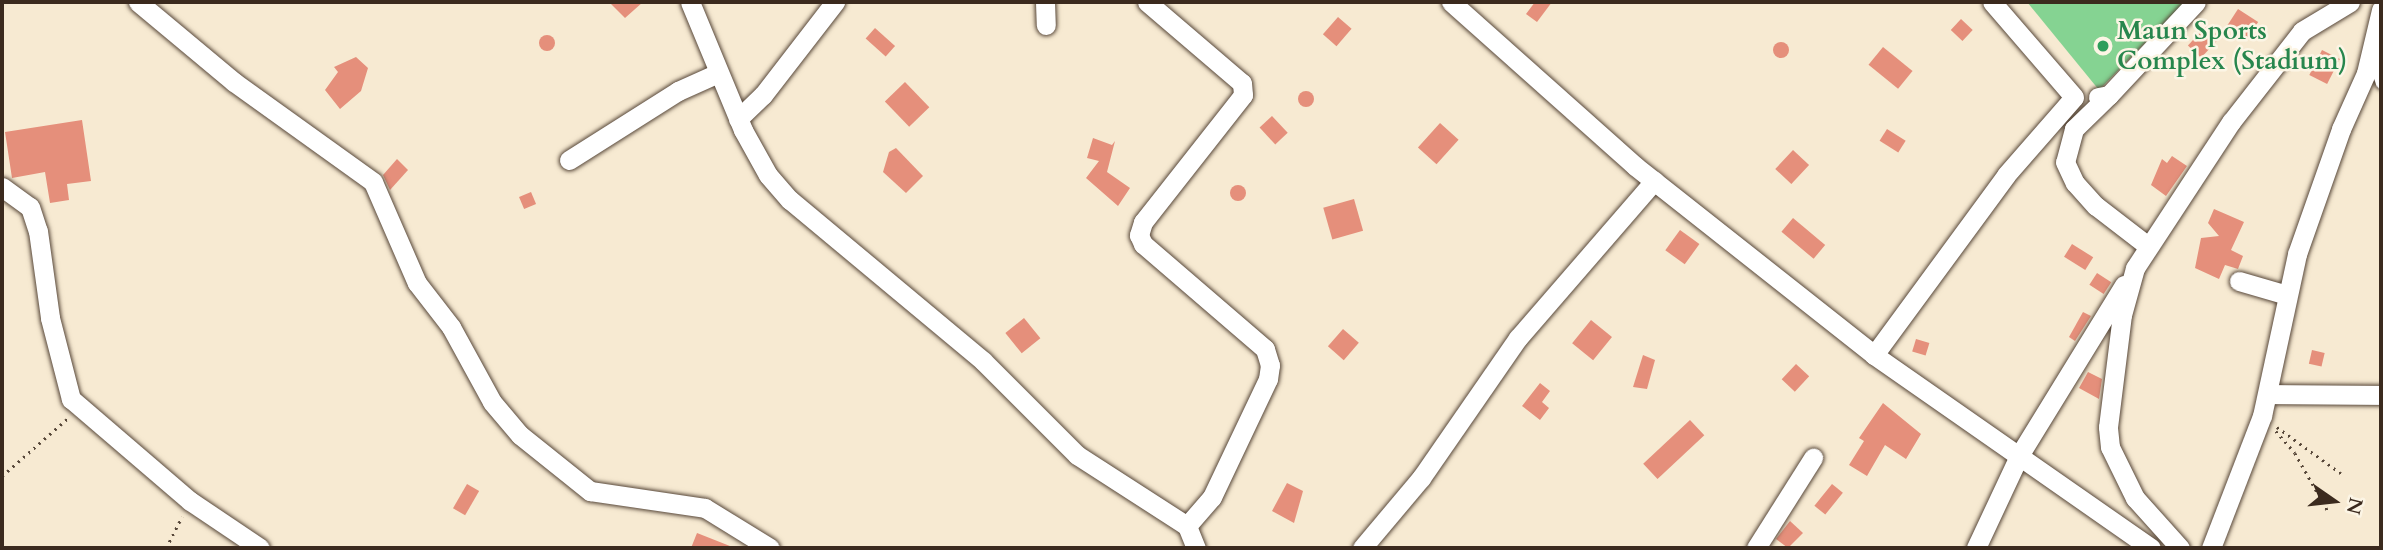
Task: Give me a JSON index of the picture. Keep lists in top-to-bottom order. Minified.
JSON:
{"places":["Maun Sports Complex (Stadium)"],"north":"right"}
